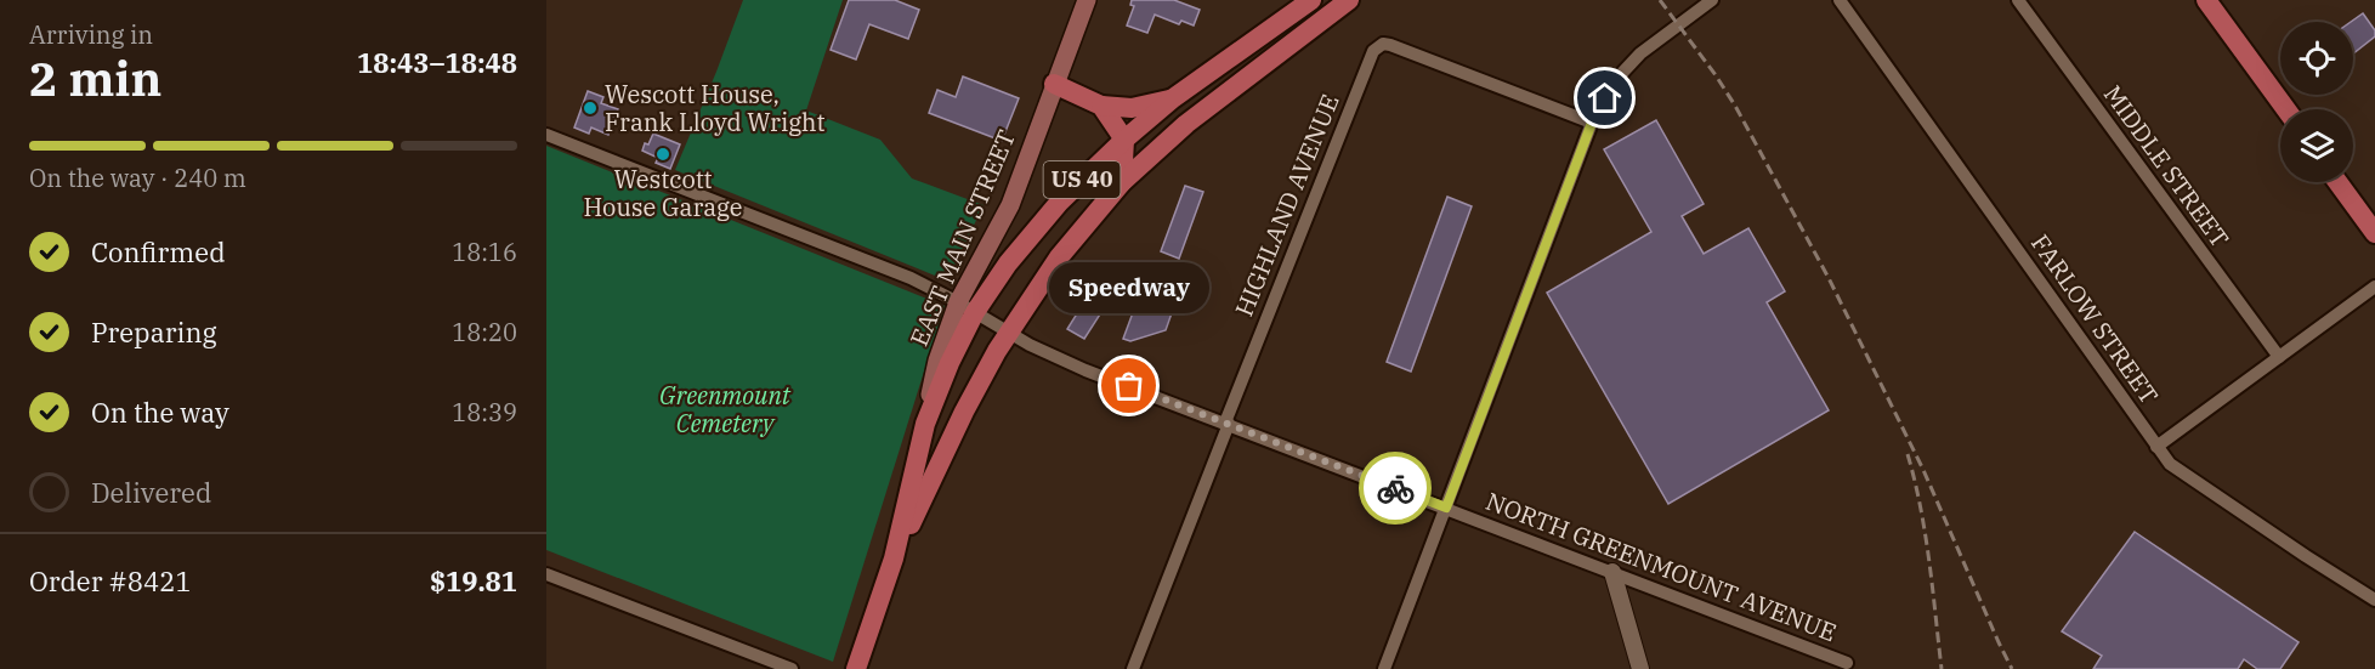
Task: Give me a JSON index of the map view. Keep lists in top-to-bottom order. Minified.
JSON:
{"streets":{"main road":["US 40","EAST MAIN STREET"],"street":["MIDDLE STREET","HIGHLAND AVENUE","FARLOW STREET","NORTH GREENMOUNT AVENUE"]},"crossings":[["US 40","EAST MAIN STREET"],["US 40","NORTH GREENMOUNT AVENUE"],["HIGHLAND AVENUE","NORTH GREENMOUNT AVENUE"],["EAST MAIN STREET","NORTH GREENMOUNT AVENUE"]],"parks":["Greenmount Cemetery"],"places":["Wescott House, Frank Lloyd Wright","Westcott House Garage","Speedway"],"page":{"heading":["2 min","Arriving in","18:43–18:48"],"panel":["Order #8421","$19.81"],"bar":"On the way · 240 m","list":[["Confirmed","18:16"],["Preparing","18:20"],["On the way","18:39"],"Delivered"],"bubble":"Speedway"}}
